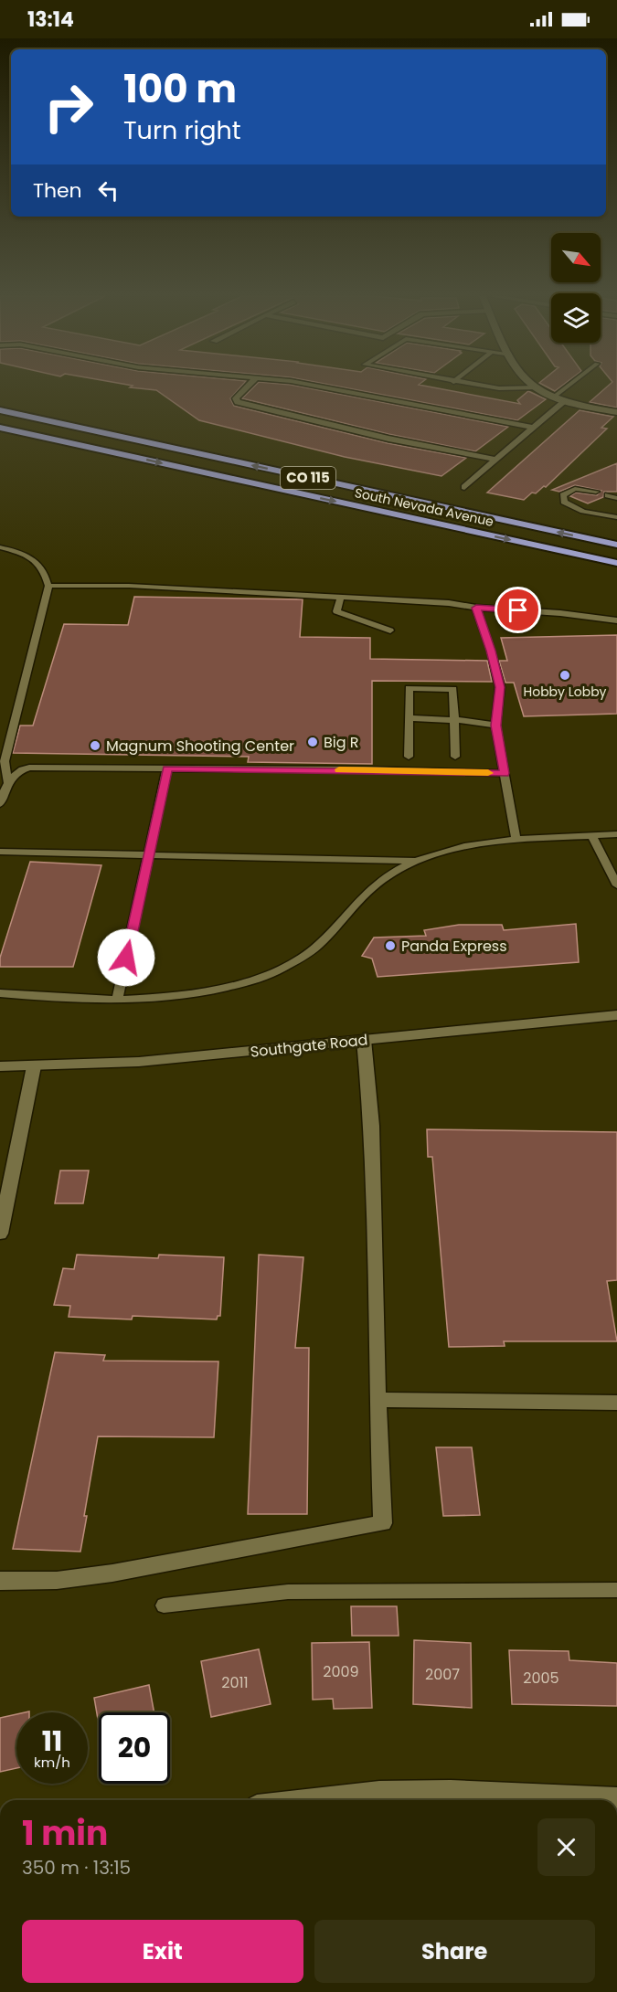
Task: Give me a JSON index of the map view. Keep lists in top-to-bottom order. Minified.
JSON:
{"streets":{"highway":["CO 115","South Nevada Avenue"],"street":["Southgate Road"]},"places":["Hobby Lobby","Big R","Magnum Shooting Center","Panda Express"],"house_numbers":["2009","2007","2005","2011"],"north":"bottom right","page":{"status":"13:14","turn":["100 m","Turn right"],"then":"Then","speed":"11 km/h","limit":"20","heading":["1 min","350 m · 13:15"],"buttons":["Exit","Share"]}}
